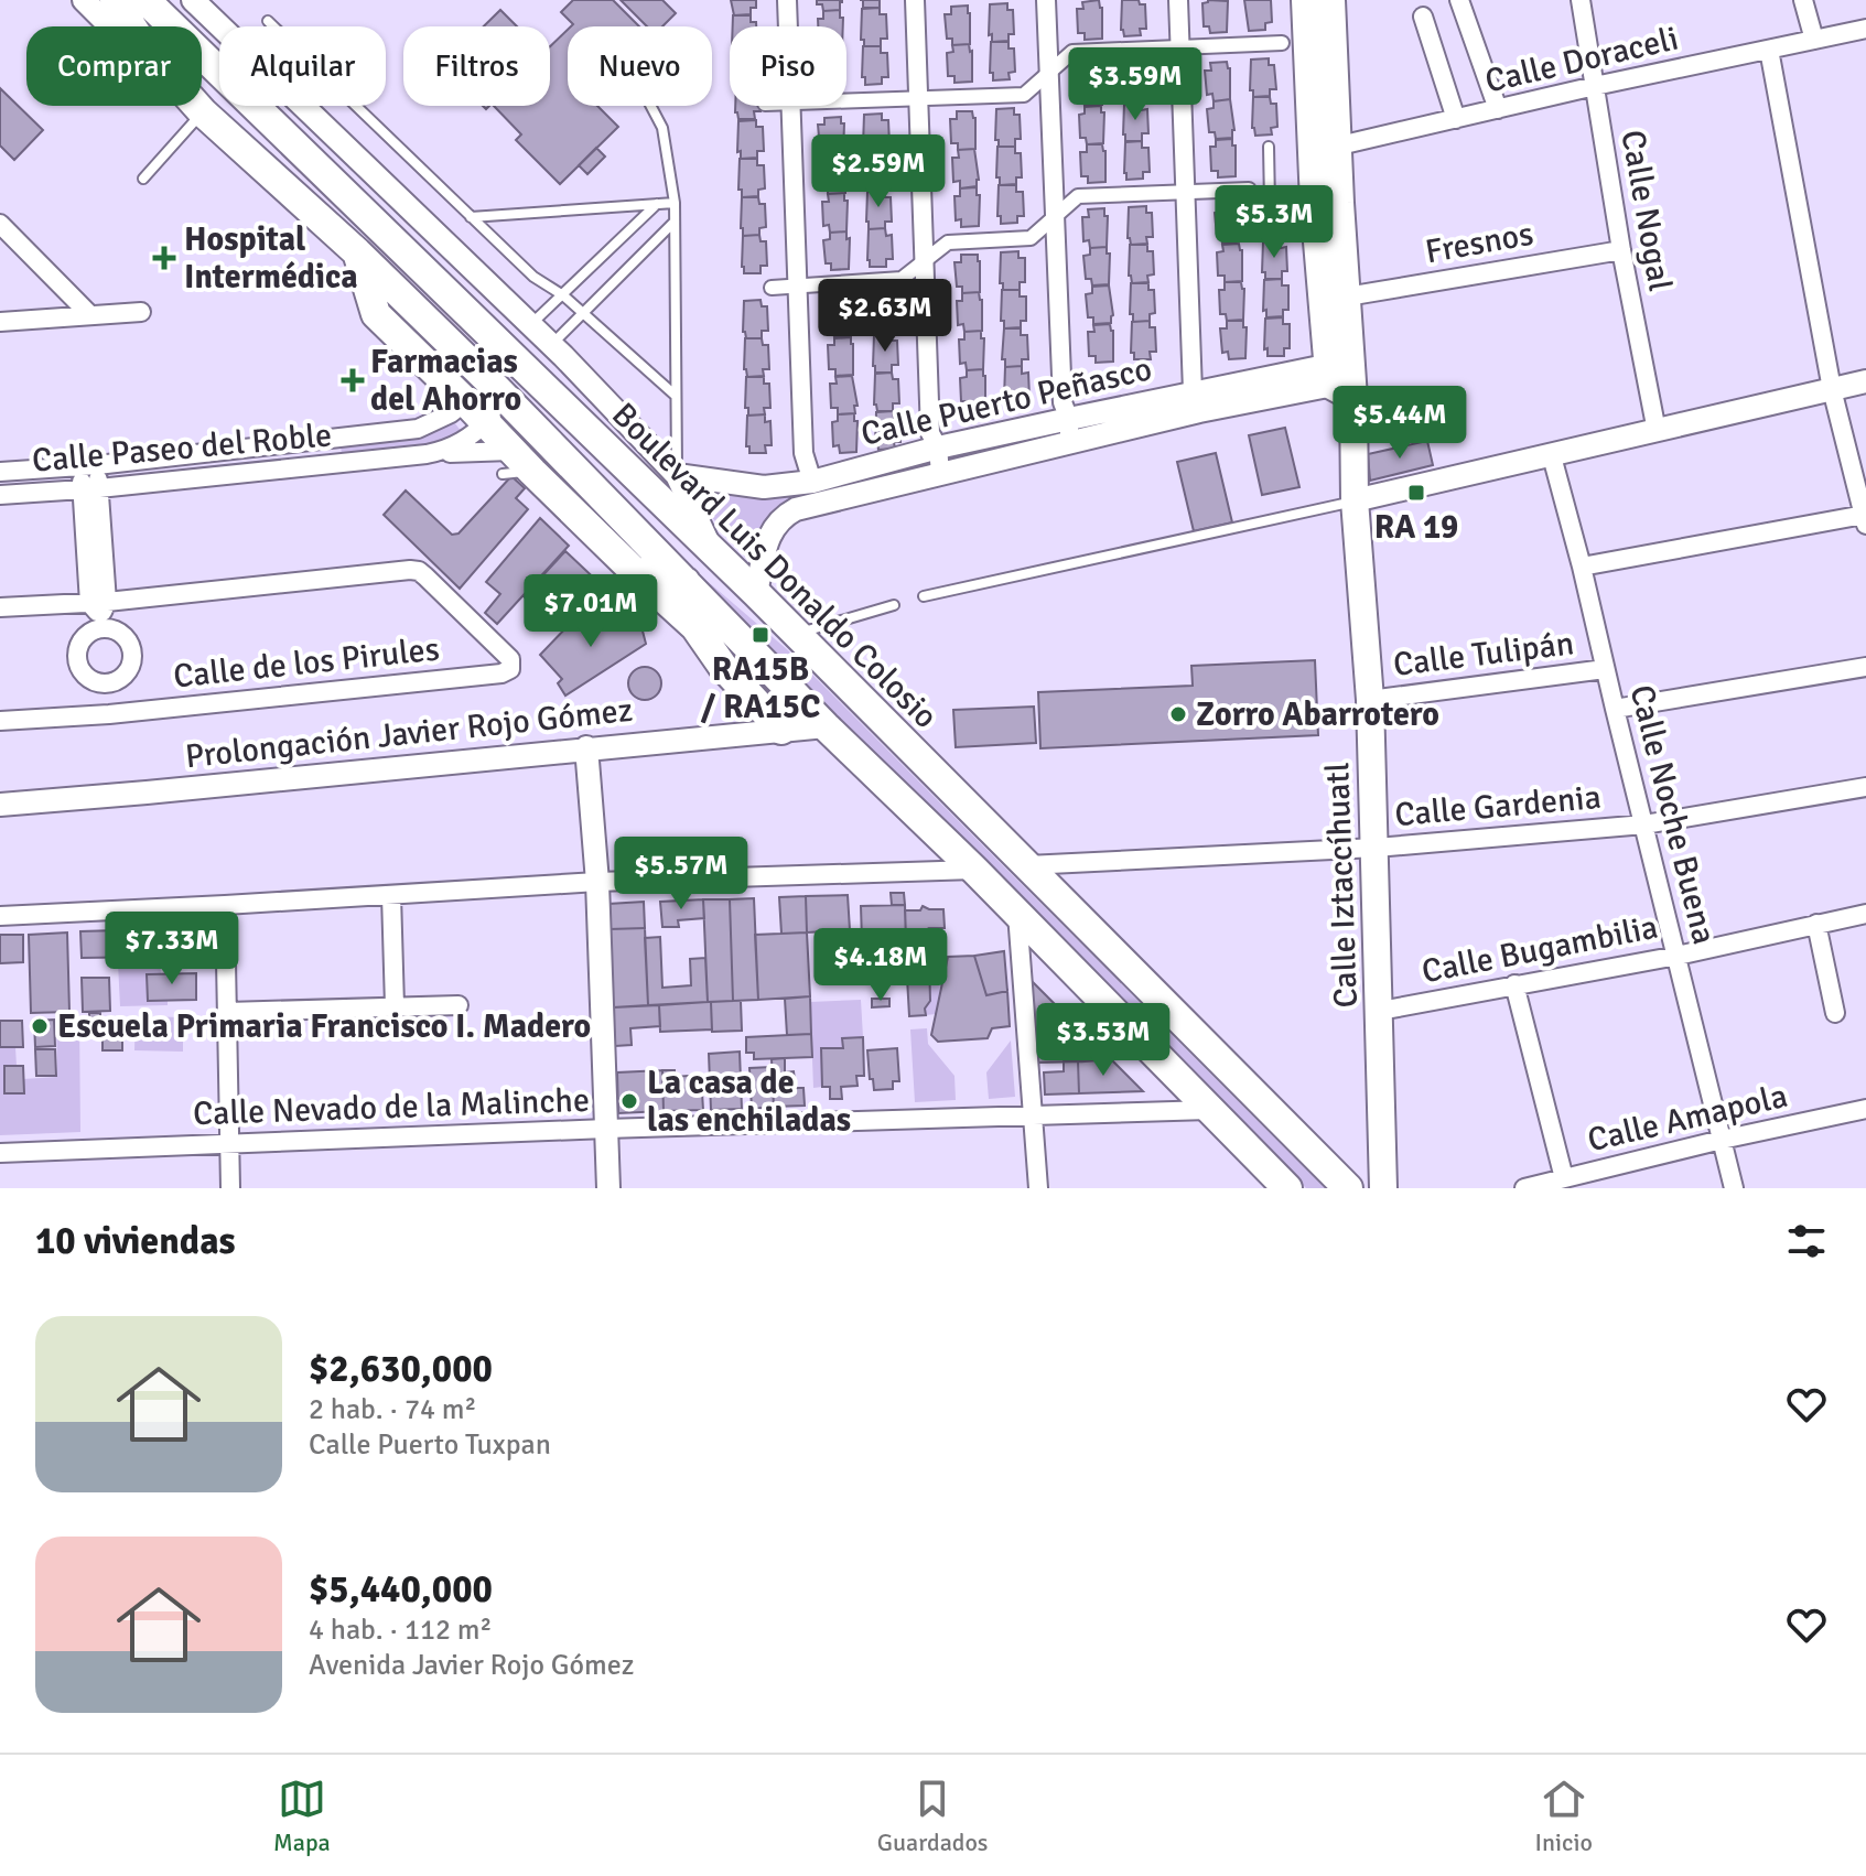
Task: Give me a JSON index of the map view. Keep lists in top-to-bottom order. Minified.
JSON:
{"streets":{"main road":["Boulevard Luis Donaldo Colosio","Calle Iztaccíhuatl"],"street":["Calle Doraceli","Calle Nogal","Fresnos","Calle Puerto Peñasco","Calle Paseo del Roble","Calle Tulipán","Calle de los Pirules","Prolongación Javier Rojo Gómez","Calle Gardenia","Calle Noche Buena","Calle Bugambilia","Calle Nevado de la Malinche","Calle Amapola"]},"crossings":[["Calle Doraceli","Calle Nogal"],["Calle Doraceli","Calle Iztaccíhuatl"],["Calle Nogal","Fresnos"],["Fresnos","Calle Iztaccíhuatl"],["Calle Puerto Peñasco","Boulevard Luis Donaldo Colosio"],["Calle Puerto Peñasco","Calle Iztaccíhuatl"],["Boulevard Luis Donaldo Colosio","Calle Gardenia"],["Calle Tulipán","Calle Noche Buena"],["Calle Tulipán","Calle Iztaccíhuatl"],["Calle Gardenia","Calle Noche Buena"],["Calle Gardenia","Calle Iztaccíhuatl"],["Calle Noche Buena","Calle Bugambilia"],["Calle Noche Buena","Calle Amapola"],["Calle Iztaccíhuatl","Calle Bugambilia"]],"places":{"health":["Hospital Intermédica","Farmacias del Ahorro"],"transit":["RA 19","RA15B / RA15C"],"other":["Zorro Abarrotero","Escuela Primaria Francisco I. Madero","La casa de las enchiladas"]},"page":{"chip":["Comprar","Alquilar","Filtros","Nuevo","Piso"],"price":["$3.59M","$2.59M","$5.3M","$2.63M","$5.44M","$7.01M","$5.57M","$7.33M","$4.18M","$3.53M"],"heading":"10 viviendas","list":[{"name":"$2,630,000","note":"2 hab. · 74 m² · Calle Puerto Tuxpan"},{"name":"$5,440,000","note":"4 hab. · 112 m² · Avenida Javier Rojo Gómez"}],"tabs":["Mapa","Guardados","Inicio"]}}
